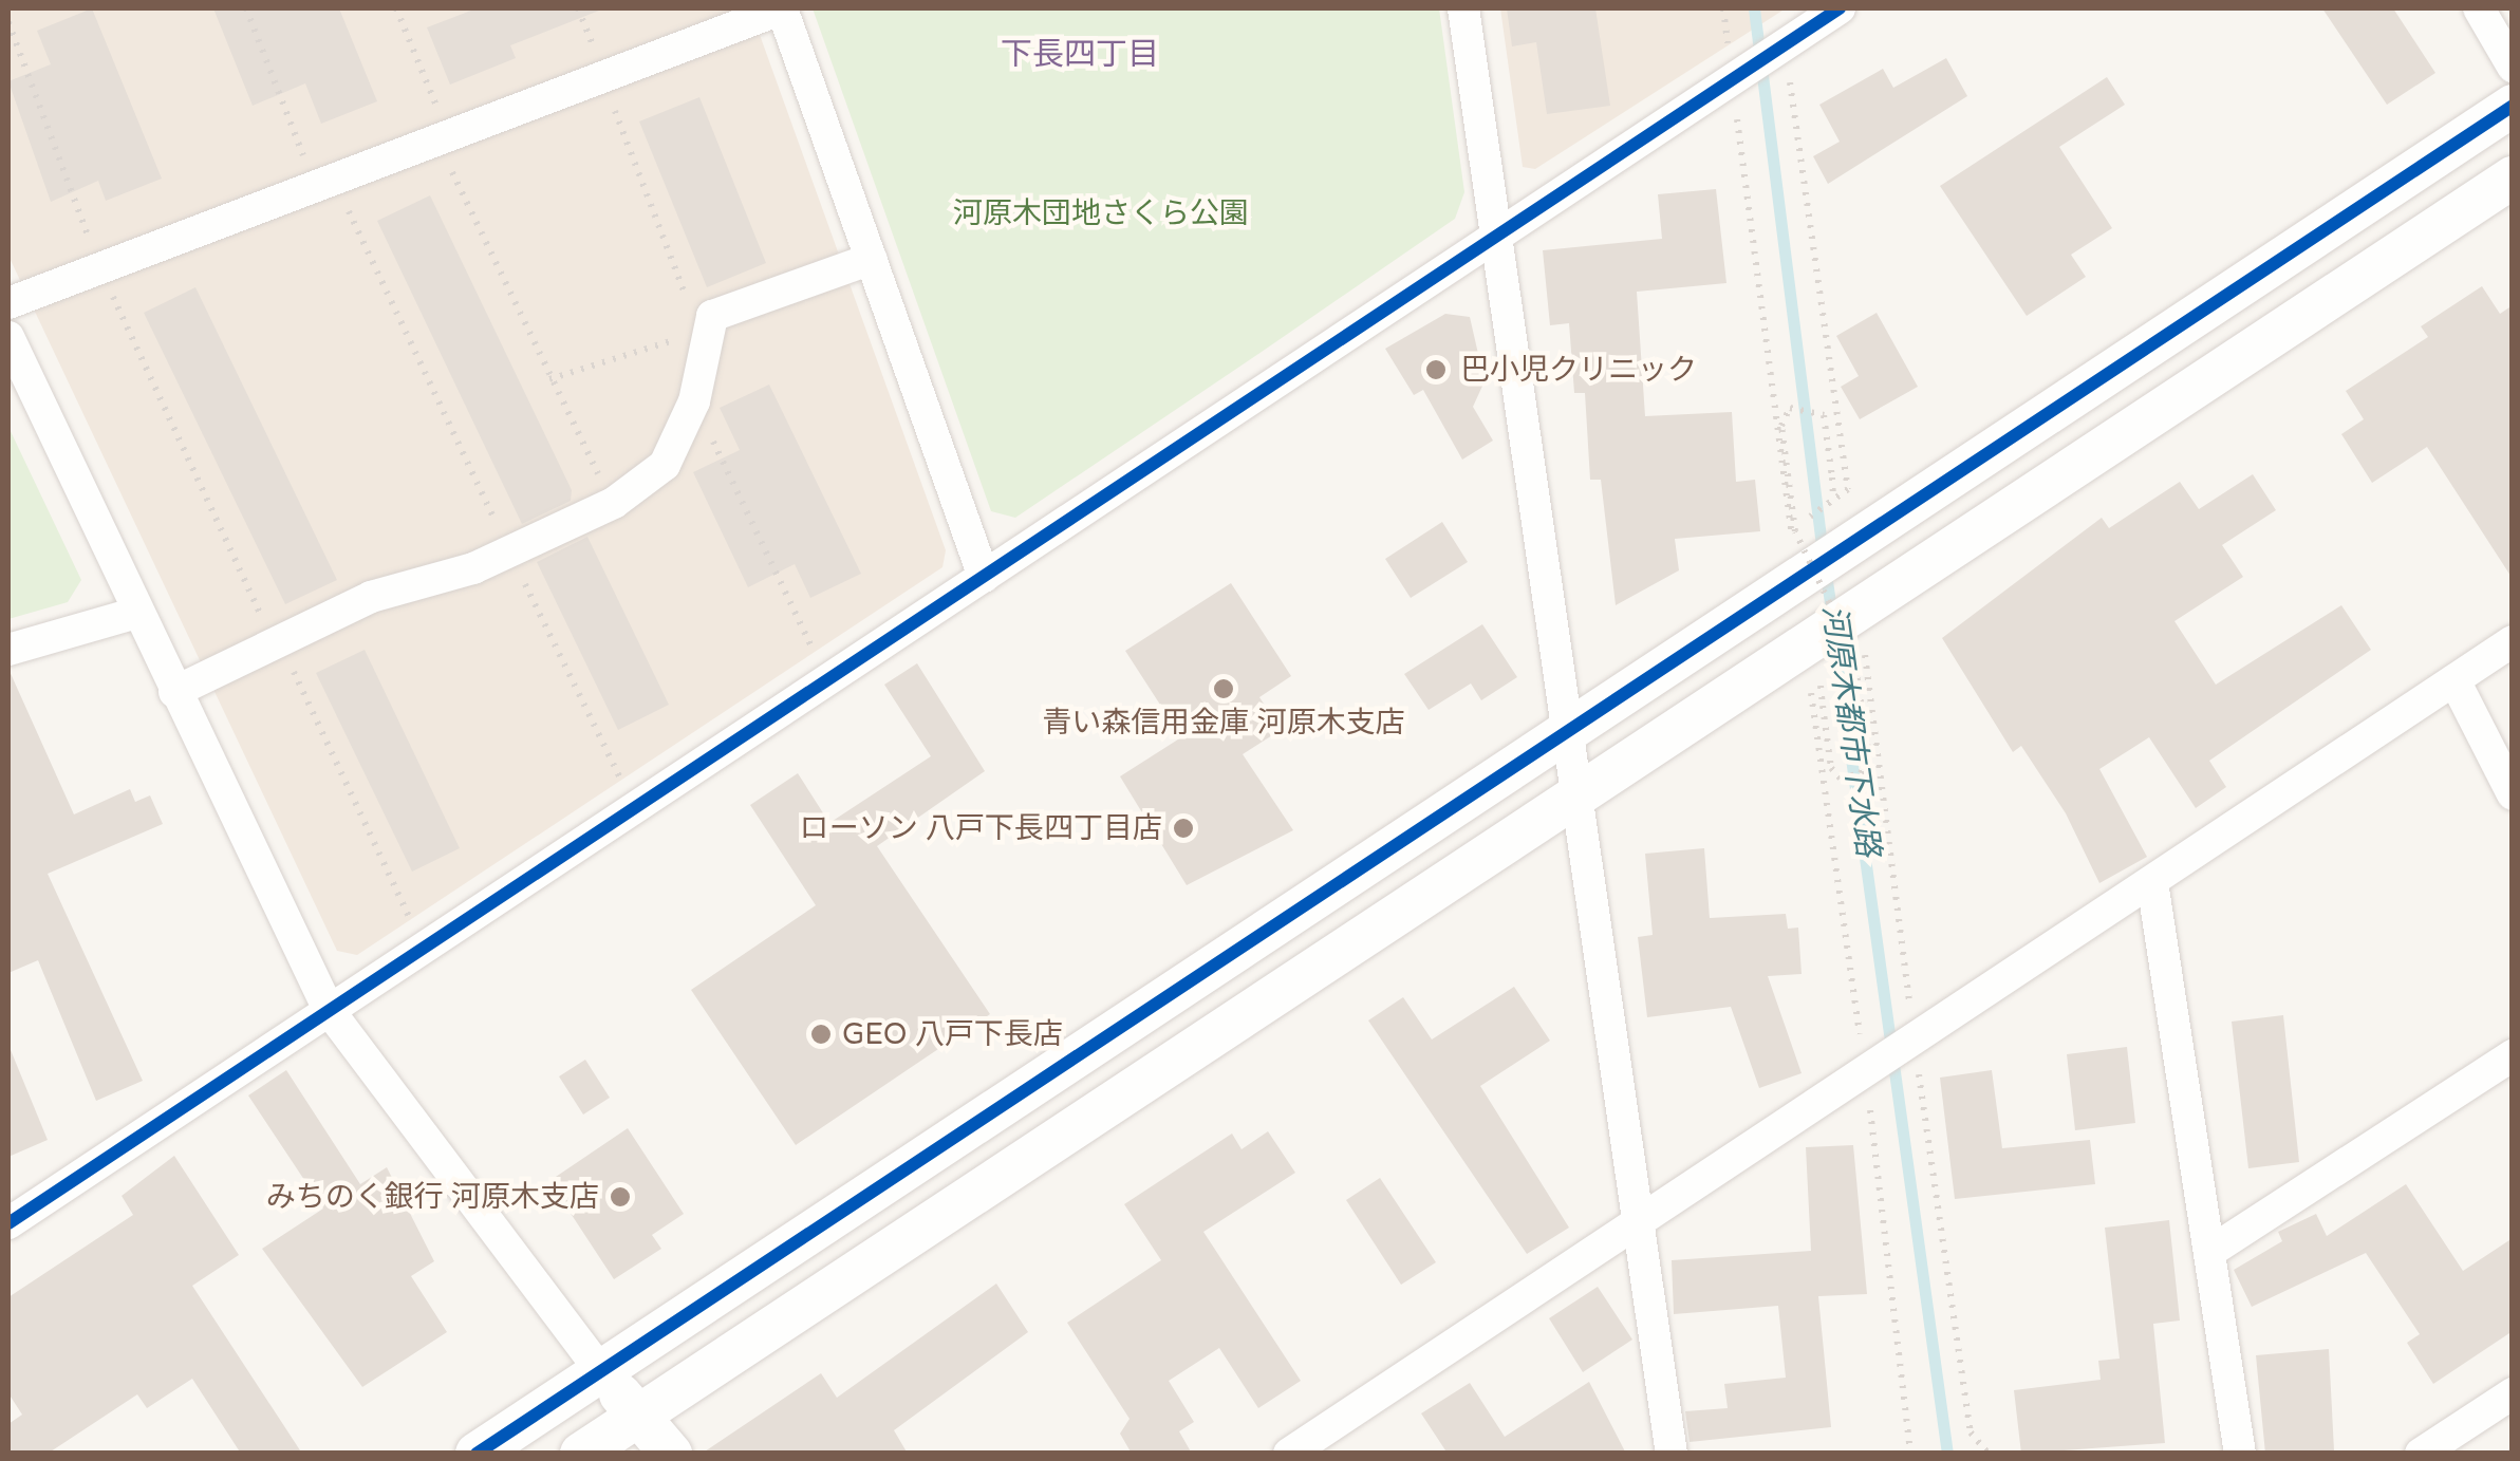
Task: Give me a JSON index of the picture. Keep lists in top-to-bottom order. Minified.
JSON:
{"districts":["下長四丁目"],"water":["河原木都市下水路"],"parks":["河原木団地さくら公園"],"places":["巴小児クリニック","青い森信用金庫 河原木支店","ローソン 八戸下長四丁目店","GEO 八戸下長店","みちのく銀行 河原木支店"]}
